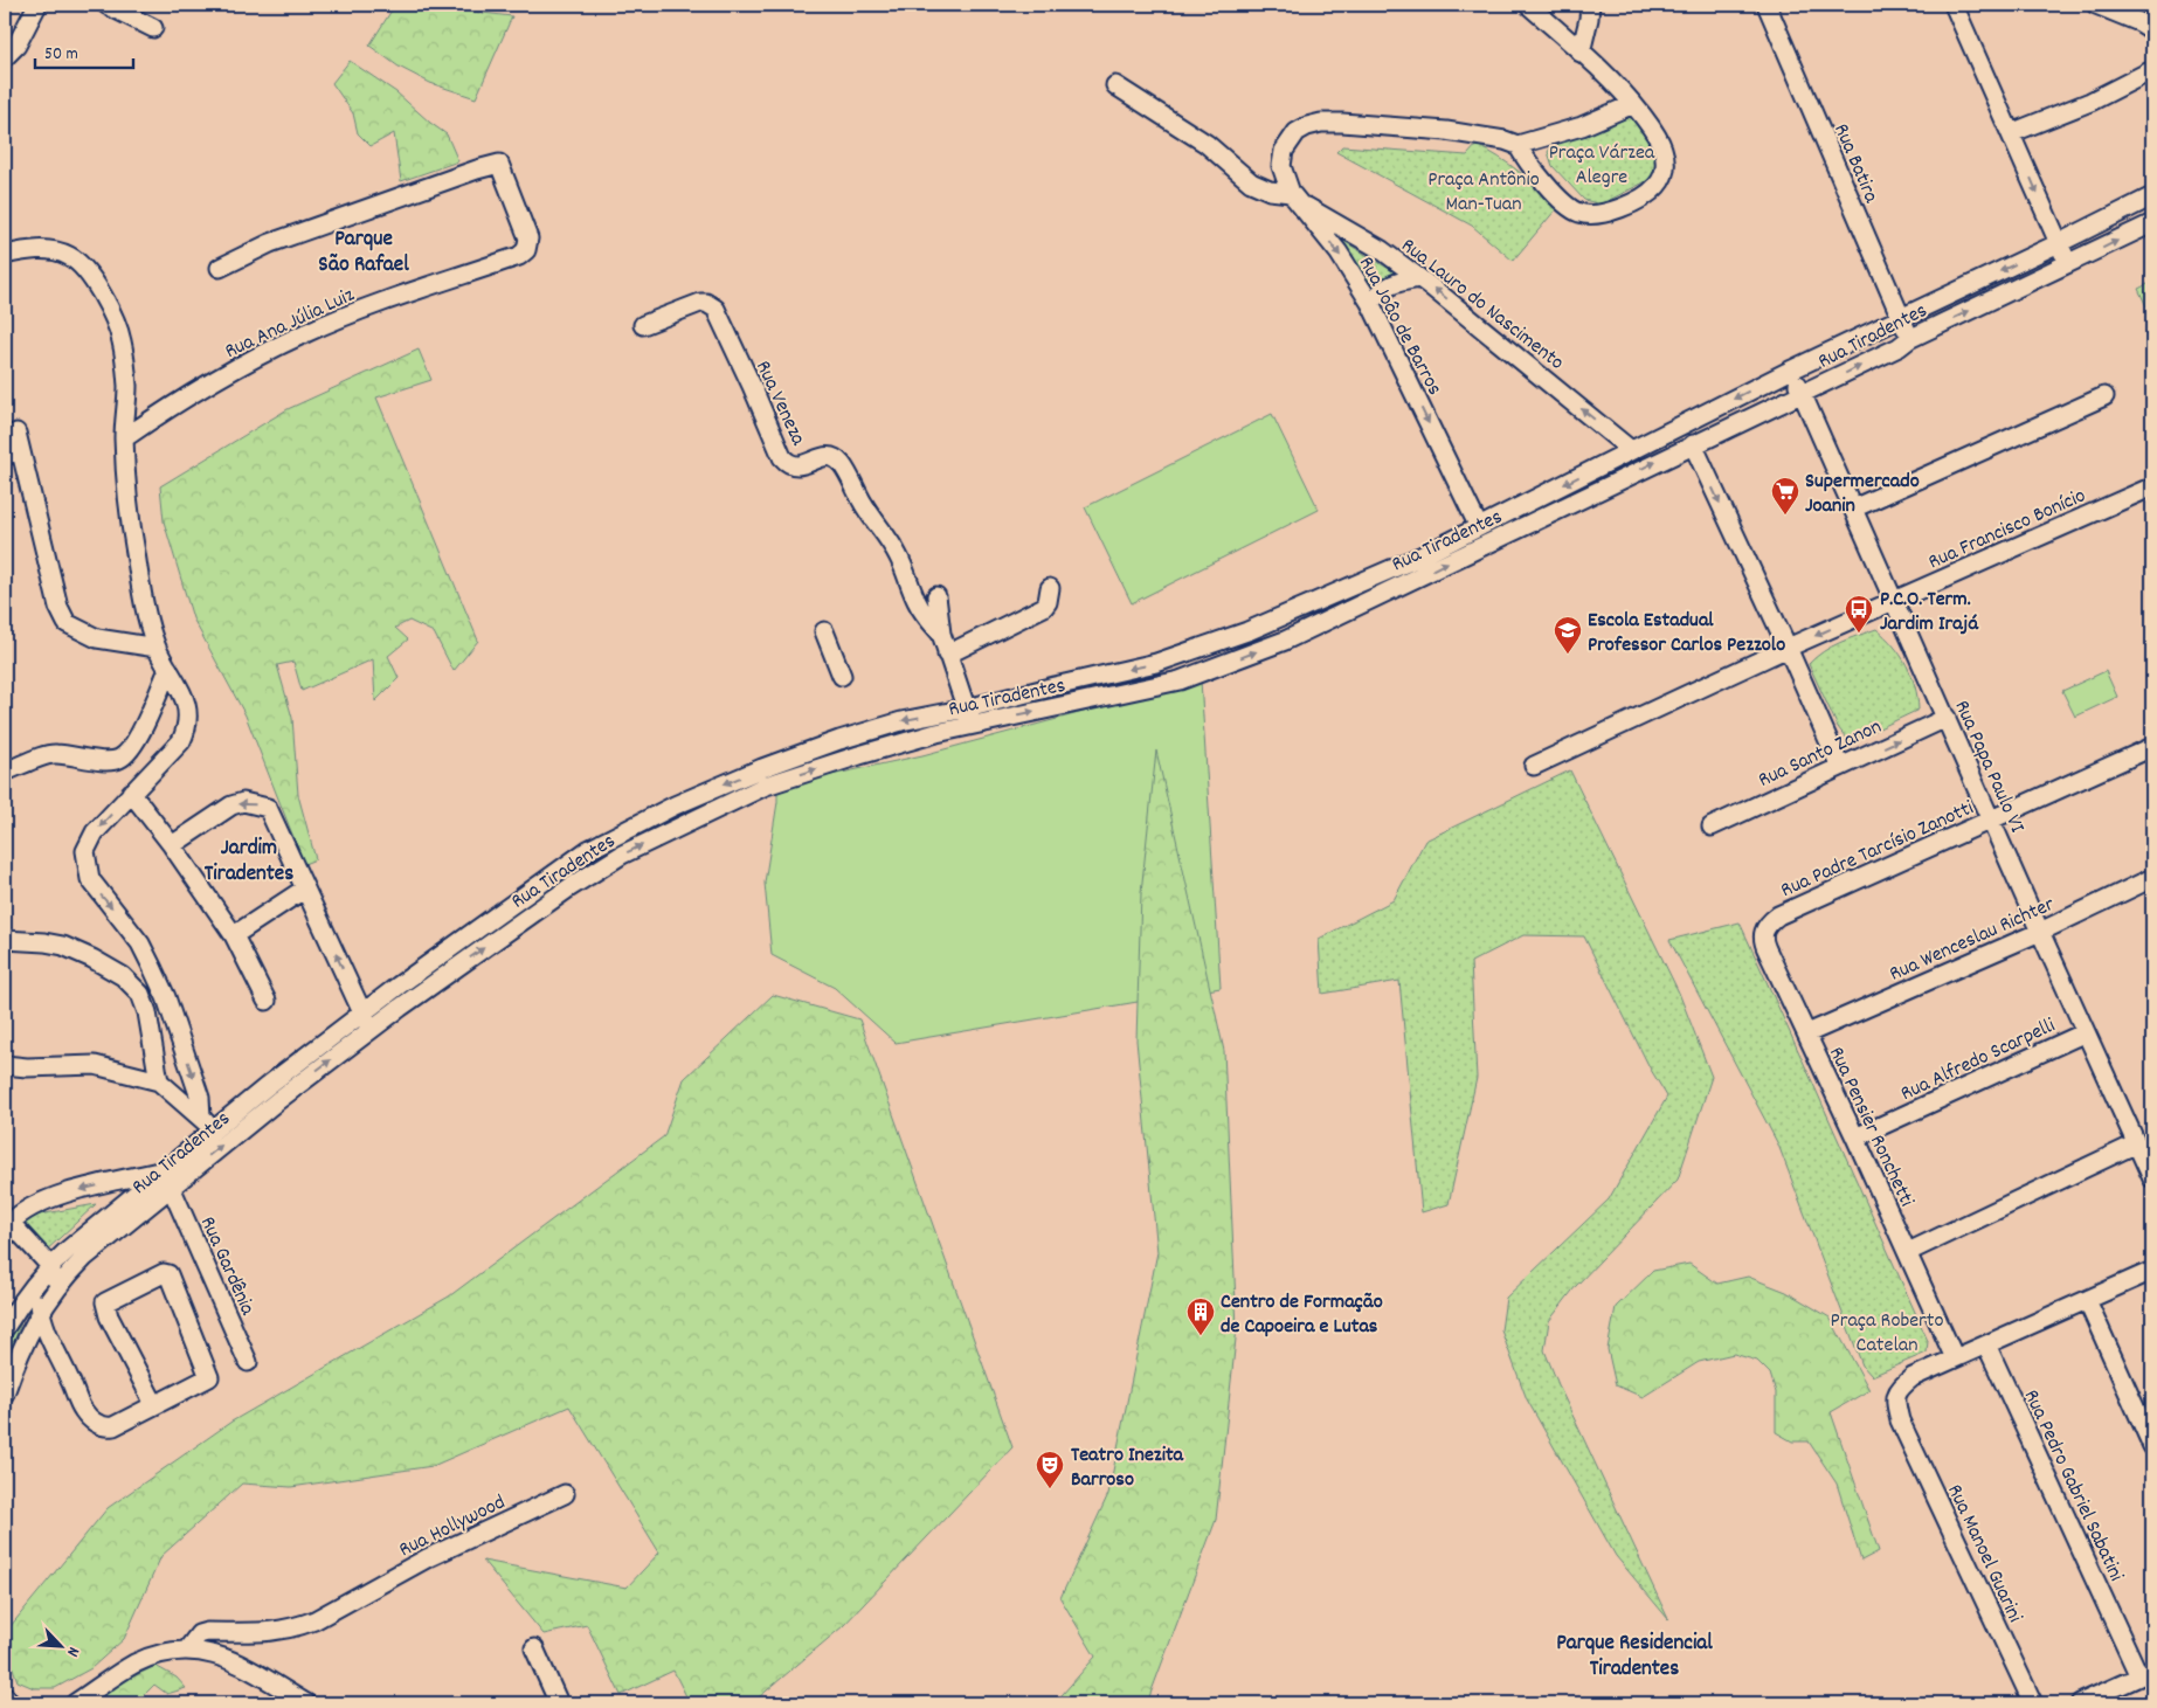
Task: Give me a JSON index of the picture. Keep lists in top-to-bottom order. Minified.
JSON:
{"streets":{"street":["Rua Batira","Rua Lauro do Nascimento","Rua Ana Júlia Luiz","Rua Joâo de Barros","Rua Tiradentes","Rua Veneza","Rua Francisco Bonício","Rua Santo Zanon","Rua Papa Paulo VI","Rua Padre Tarcísio Zanotti","Rua Wenceslau Richter","Rua Alfredo Scarpelli","Rua Pensier Ronchetti","Rua Gardênia","Rua Pedro Gabriel Sabatini","Rua Hollywood","Rua Manoel Guarini"]},"crossings":[["Rua Batira","Rua Tiradentes"],["Rua Lauro do Nascimento","Rua Joâo de Barros"],["Rua Lauro do Nascimento","Rua Tiradentes"],["Rua Joâo de Barros","Rua Tiradentes"],["Rua Tiradentes","Rua Papa Paulo VI"],["Rua Tiradentes","Rua Gardênia"],["Rua Francisco Bonício","Rua Papa Paulo VI"],["Rua Santo Zanon","Rua Papa Paulo VI"],["Rua Papa Paulo VI","Rua Padre Tarcísio Zanotti"],["Rua Papa Paulo VI","Rua Wenceslau Richter"],["Rua Papa Paulo VI","Rua Alfredo Scarpelli"],["Rua Padre Tarcísio Zanotti","Rua Pensier Ronchetti"],["Rua Wenceslau Richter","Rua Pensier Ronchetti"],["Rua Alfredo Scarpelli","Rua Pensier Ronchetti"],["Rua Pensier Ronchetti","Rua Manoel Guarini"]],"one_way":["Rua Lauro do Nascimento","Rua Joâo de Barros","Rua Santo Zanon"],"districts":["Parque São Rafael","Jardim Tiradentes","Parque Residencial Tiradentes"],"parks":["Praça Várzea Alegre","Praça Antônio Man-Tuan","Praça Roberto Catelan"],"places":{"supermarket":["Supermercado Joanin"],"bus stop":["P.C.O. Term. Jardim Irajá"],"school or university":["Escola Estadual Professor Carlos Pezzolo"],"building":["Centro de Formação de Capoeira e Lutas"],"theatre":["Teatro Inezita Barroso"]},"scale_bar":"50 m","north":"bottom right"}
